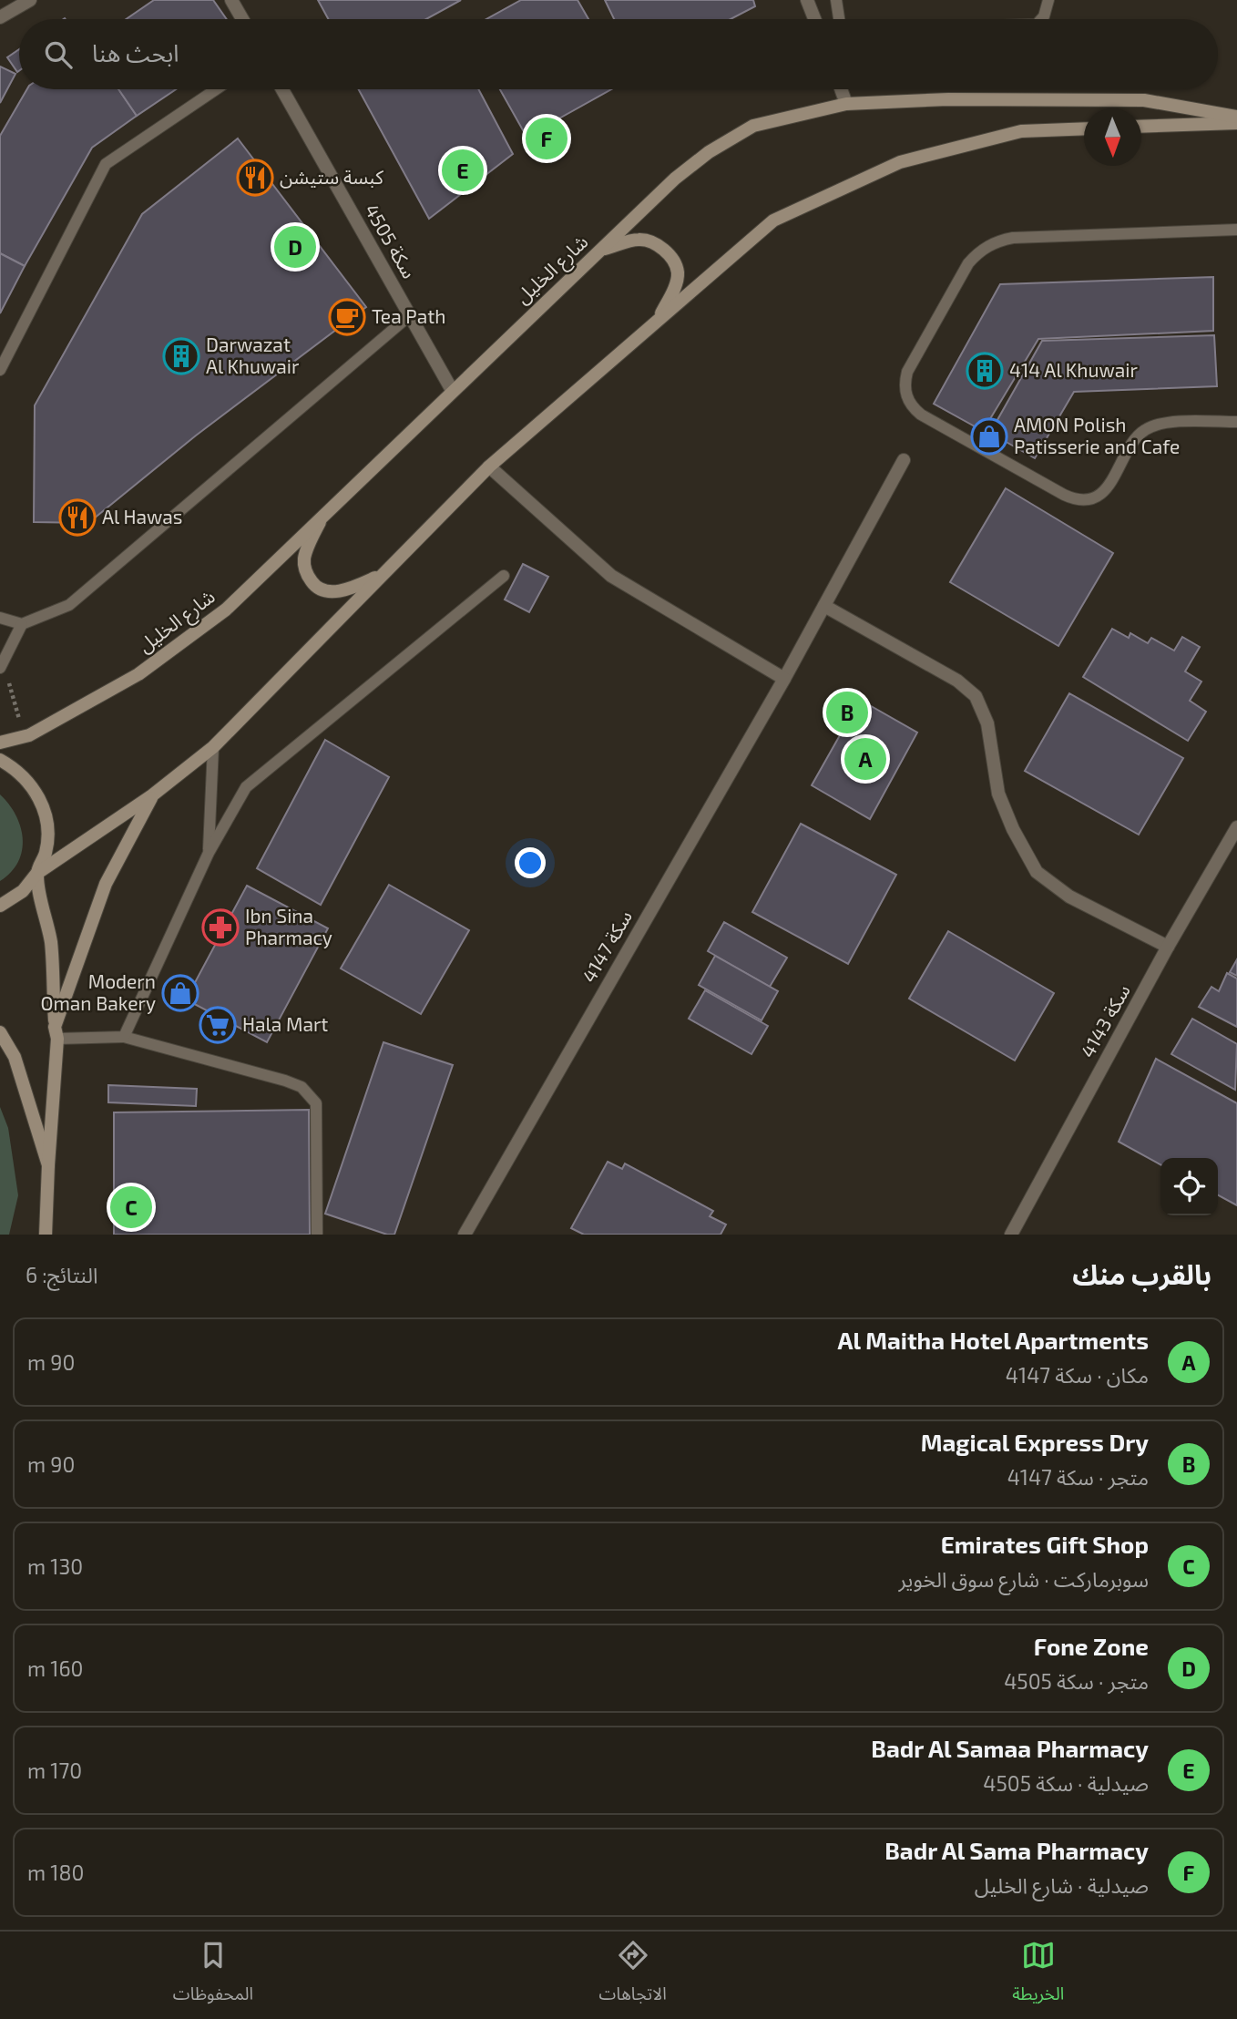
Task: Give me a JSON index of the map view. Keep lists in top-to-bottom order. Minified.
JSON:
{"streets":{"street":["سكة 4505","شارع الخليل","سكة 4147","سكة 4143"]},"crossings":[["سكة 4505","شارع الخليل"]],"places":{"restaurant":["كبسة ستيشن","Al Hawas"],"cafe":["Tea Path"],"building":["Darwazat Al Khuwair","414 Al Khuwair"],"shop":["AMON Polish Patisserie and Cafe","Modern Oman Bakery"],"pharmacy":["Ibn Sina Pharmacy"],"supermarket":["Hala Mart"]},"north":"bottom","page":{"search":"ابحث هنا","pins":["F","E","D","B","A","C"],"heading":["بالقرب منك","النتائج: 6"],"list":[{"mark":"A","name":"Al Maitha Hotel Apartments","note":"مكان · سكة 4147","value":"90 m"},{"mark":"B","name":"Magical Express Dry","note":"متجر · سكة 4147","value":"90 m"},{"mark":"C","name":"Emirates Gift Shop","note":"سوبرماركت · شارع سوق الخوير","value":"130 m"},{"mark":"D","name":"Fone Zone","note":"متجر · سكة 4505","value":"160 m"},{"mark":"E","name":"Badr Al Samaa Pharmacy","note":"صيدلية · سكة 4505","value":"170 m"},{"mark":"F","name":"Badr Al Sama Pharmacy","note":"صيدلية · شارع الخليل","value":"180 m"}],"nav":["الخريطة","الاتجاهات","المحفوظات"]}}
